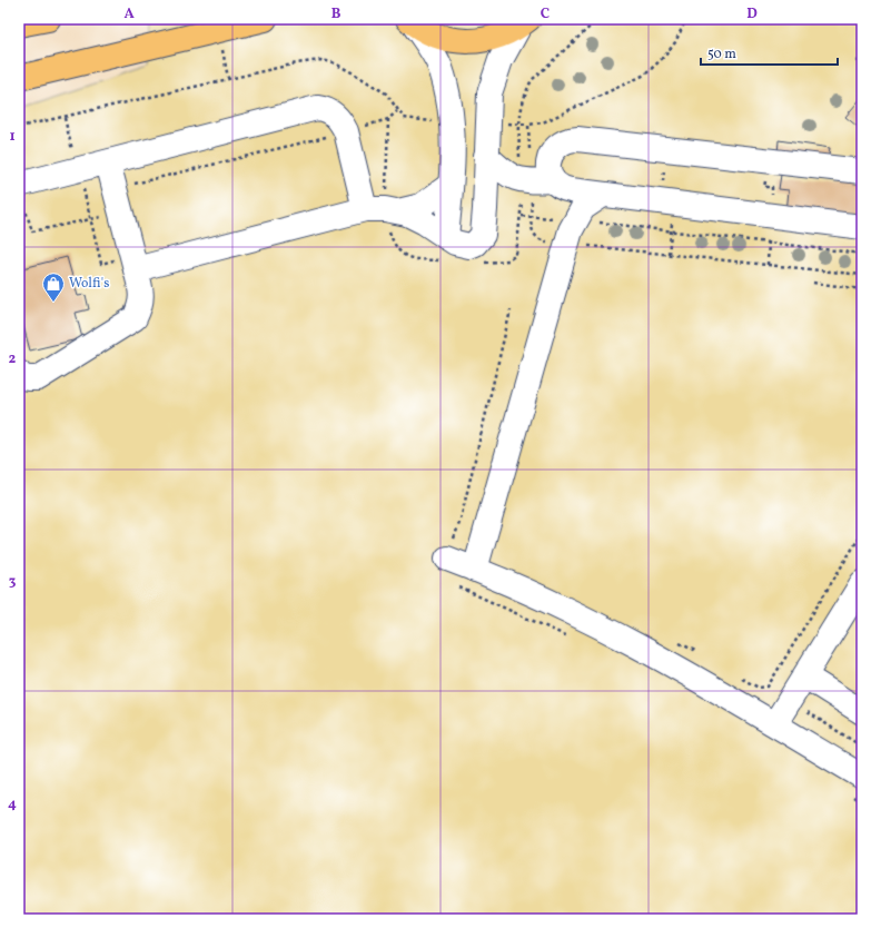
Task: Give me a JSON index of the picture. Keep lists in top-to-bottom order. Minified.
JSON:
{"places":{"shop":["Wolfi's"]},"scale_bar":"50 m","grid":{"columns":["A","B","C","D"],"rows":["1","2","3","4"]}}
